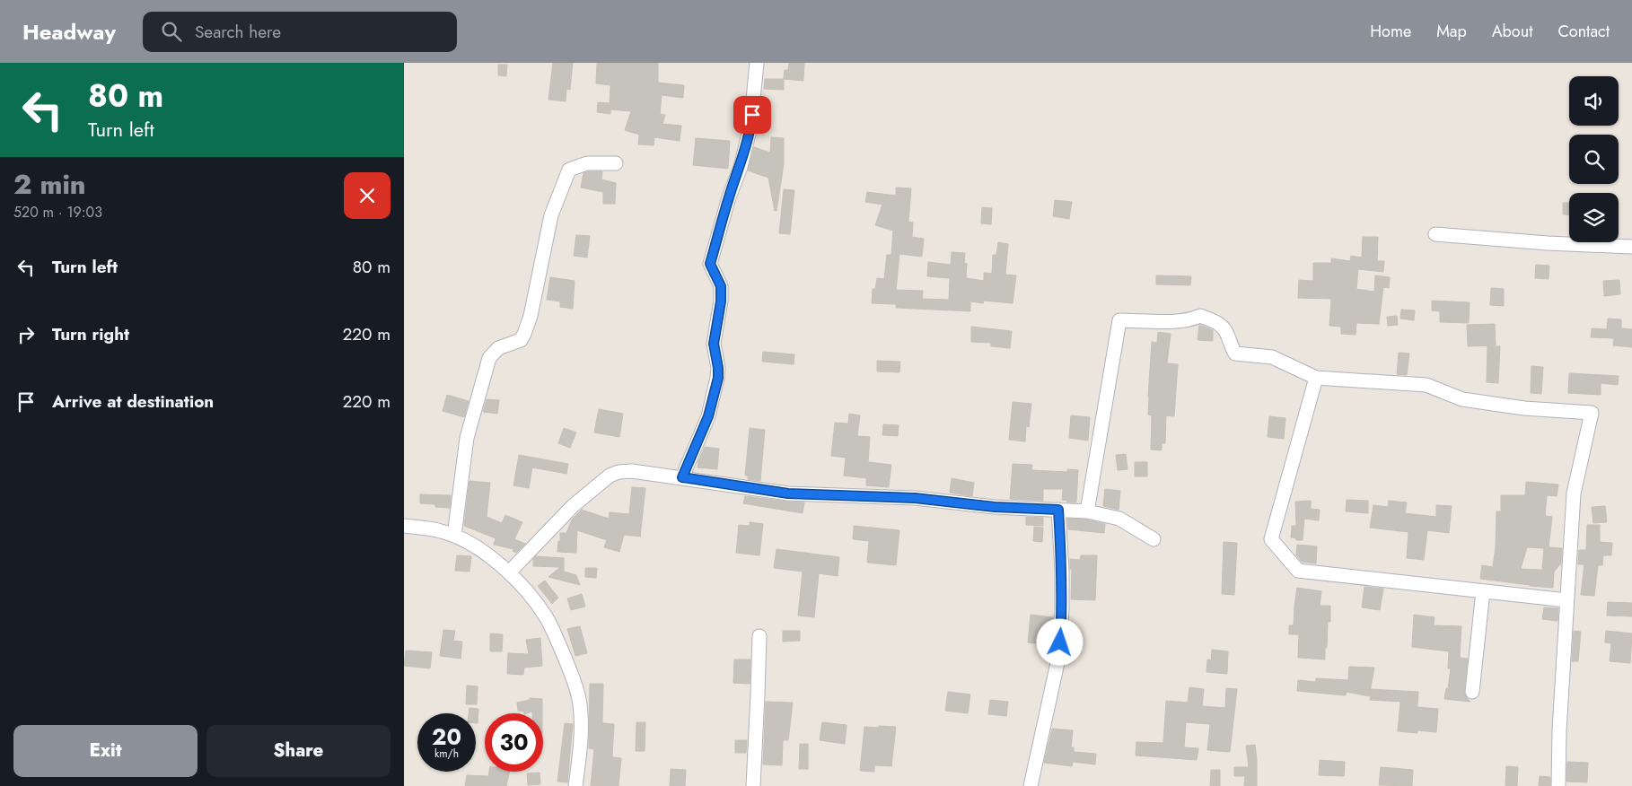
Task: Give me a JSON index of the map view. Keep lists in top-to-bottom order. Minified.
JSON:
{"page":{"header":"Headway","search":"Search here","nav":["Home","Map","About","Contact"],"turn":["80 m","Turn left"],"heading":["2 min","520 m · 19:03"],"list":[{"name":"Turn left","value":"80 m"},{"name":"Turn right","value":"220 m"},{"name":"Arrive at destination","value":"220 m"}],"speed":"20 km/h","limit":"30","buttons":["Exit","Share"]}}
